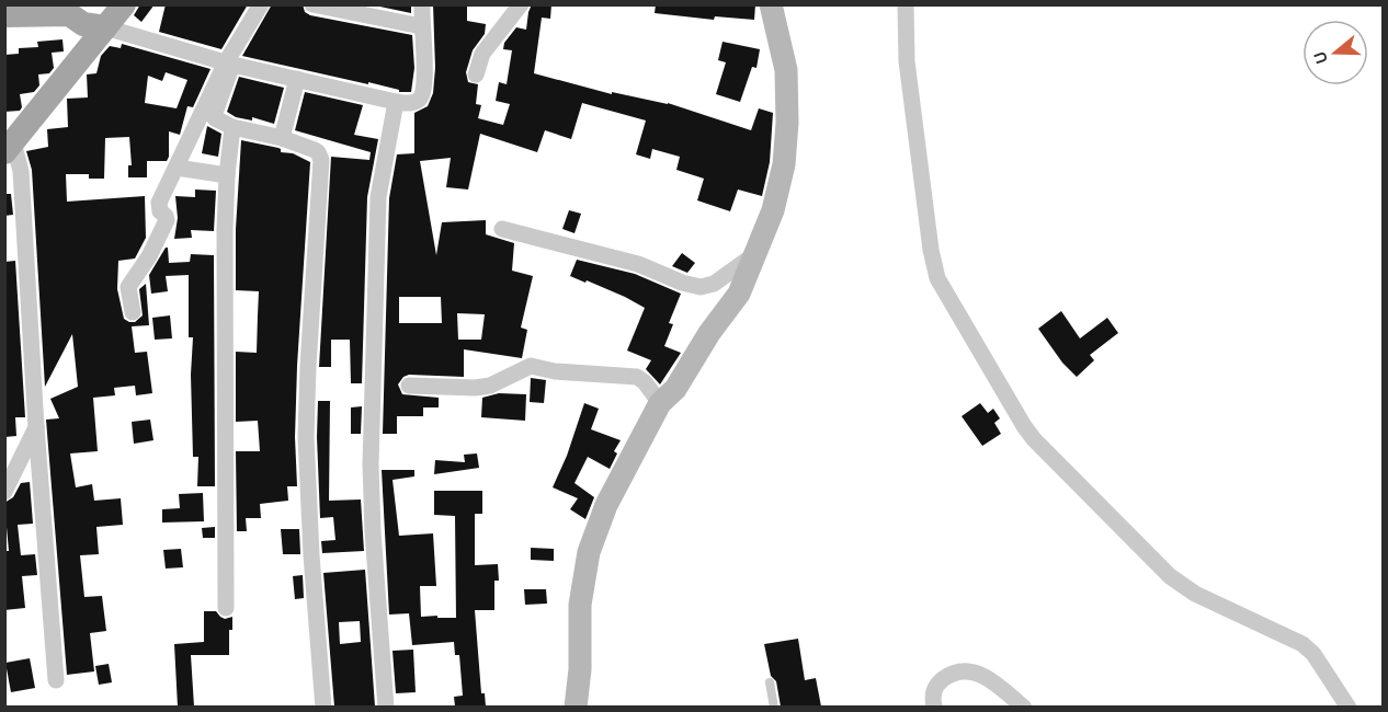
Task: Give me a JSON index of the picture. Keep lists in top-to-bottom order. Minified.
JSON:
{"north":"left"}
